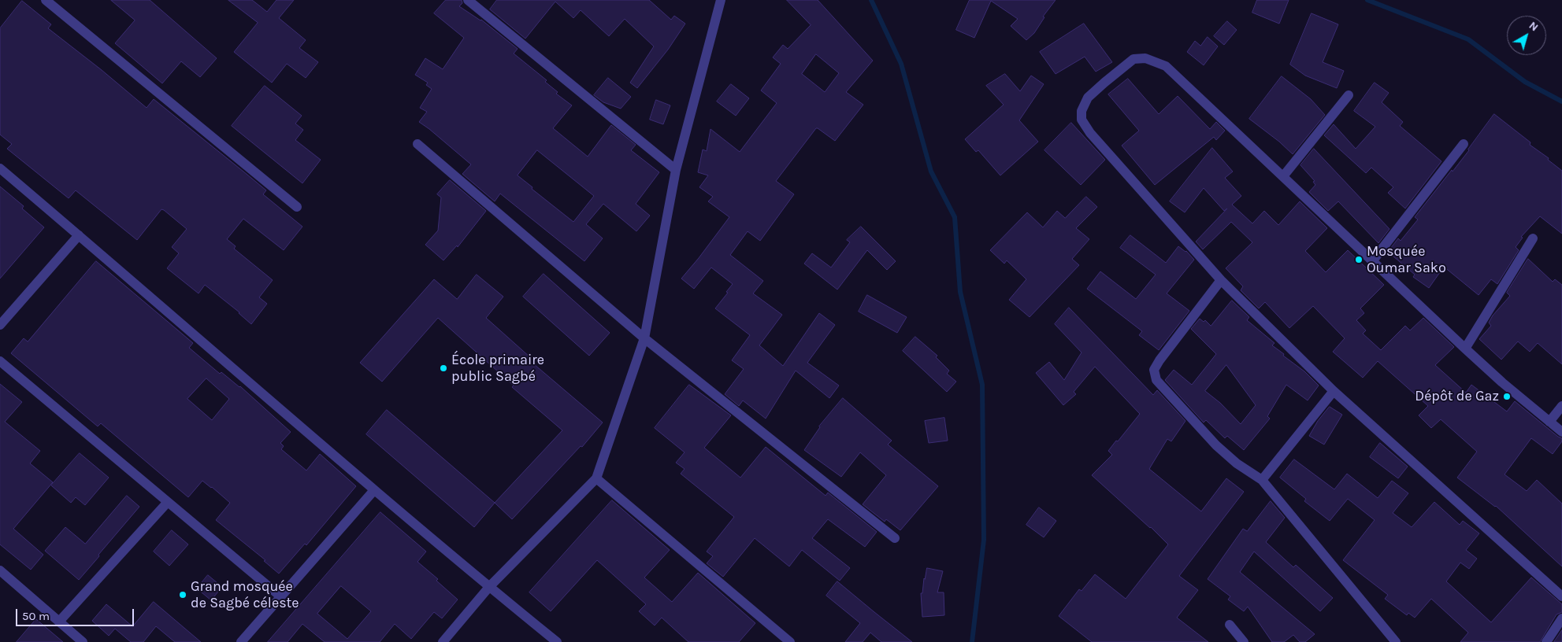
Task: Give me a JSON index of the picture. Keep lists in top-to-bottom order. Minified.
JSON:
{"places":["Mosquée Oumar Sako","École primaire public Sagbé","Dépôt de Gaz","Grand mosquée de Sagbé céleste"],"scale_bar":"50 m","north":"top right"}
